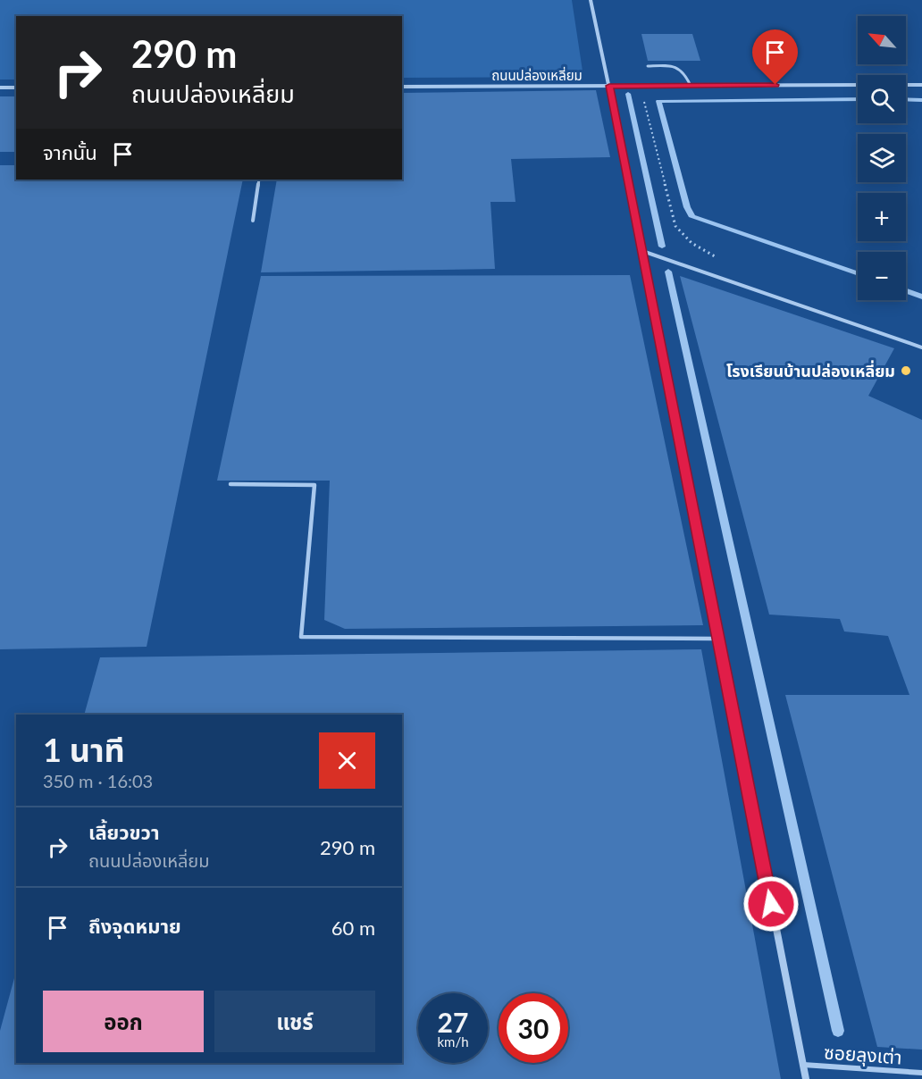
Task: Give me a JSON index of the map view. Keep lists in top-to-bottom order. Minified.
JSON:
{"streets":{"street":["ถนนปล่องเหลี่ยม"],"lane":["ซอยลุงเต่า"]},"places":["โรงเรียนบ้านปล่องเหลี่ยม"],"north":"top left","page":{"map_buttons":["+","−"],"turn":["290 m","ถนนปล่องเหลี่ยม"],"then":"จากนั้น","heading":["1 นาที","350 m · 16:03"],"list":[{"name":"เลี้ยวขวา","note":"ถนนปล่องเหลี่ยม","value":"290 m"},{"name":"ถึงจุดหมาย","value":"60 m"}],"buttons":["ออก","แชร์"],"speed":"27 km/h","limit":"30"}}
